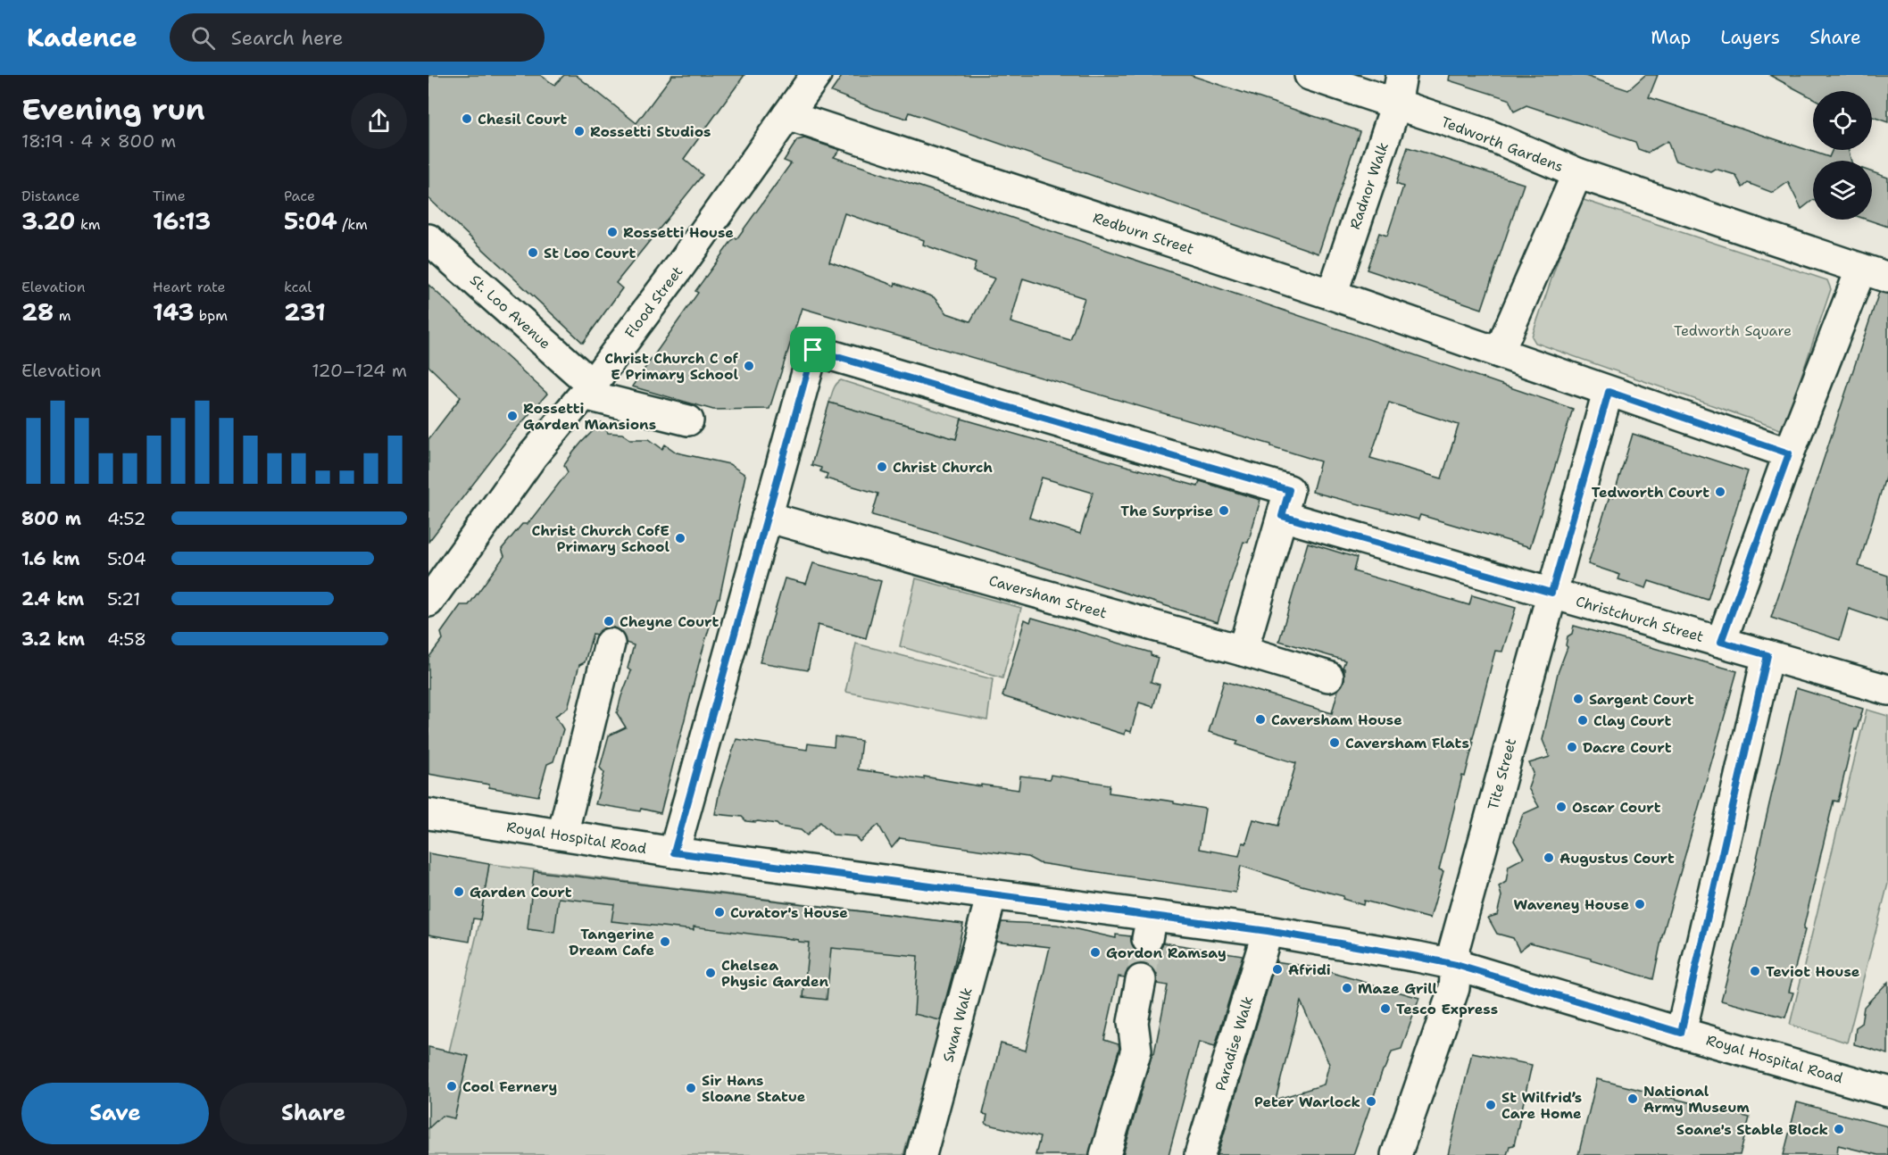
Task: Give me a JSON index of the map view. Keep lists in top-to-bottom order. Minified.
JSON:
{"streets":{"street":["Tedworth Gardens","Radnor Walk","Redburn Street","Flood Street","St. Loo Avenue","Caversham Street","Christchurch Street","Tite Street","Royal Hospital Road","Swan Walk","Paradise Walk"]},"crossings":[["Tedworth Gardens","Radnor Walk"],["Radnor Walk","Redburn Street"],["Redburn Street","Flood Street"],["Flood Street","St. Loo Avenue"],["Christchurch Street","Tite Street"],["Tite Street","Royal Hospital Road"],["Royal Hospital Road","Swan Walk"],["Royal Hospital Road","Paradise Walk"]],"parks":["Tedworth Square"],"places":["Chesil Court","Rossetti Studios","Rossetti House","St Loo Court","Christ Church C of E Primary School","Rossetti Garden Mansions","Christ Church","Tedworth Court","The Surprise","Christ Church CofE Primary School","Cheyne Court","Sargent Court","Caversham House","Clay Court","Caversham Flats","Dacre Court","Oscar Court","Augustus Court","Garden Court","Waveney House","Curator's House","Tangerine Dream Cafe","Gordon Ramsay","Afridi","Teviot House","Chelsea Physic Garden","Maze Grill","Tesco Express","Cool Fernery","Sir Hans Sloane Statue","National Army Museum","Peter Warlock","St Wilfrid’s Care Home","Soane's Stable Block"],"page":{"header":"Kadence","search":"Search here","nav":["Map","Layers","Share"],"heading":["Evening run","18:19 · 4 × 800 m"],"stats":[["Distance","3.20 km"],["Time","16:13"],["Pace","5:04 /km"],["Elevation","28 m"],["Heart rate","143 bpm"],["kcal","231"]],"chart":["Elevation","120–124 m"],"list":[{"name":"800 m","note":"4:52"},{"name":"1.6 km","note":"5:04"},{"name":"2.4 km","note":"5:21"},{"name":"3.2 km","note":"4:58"}],"buttons":["Save","Share"]}}
